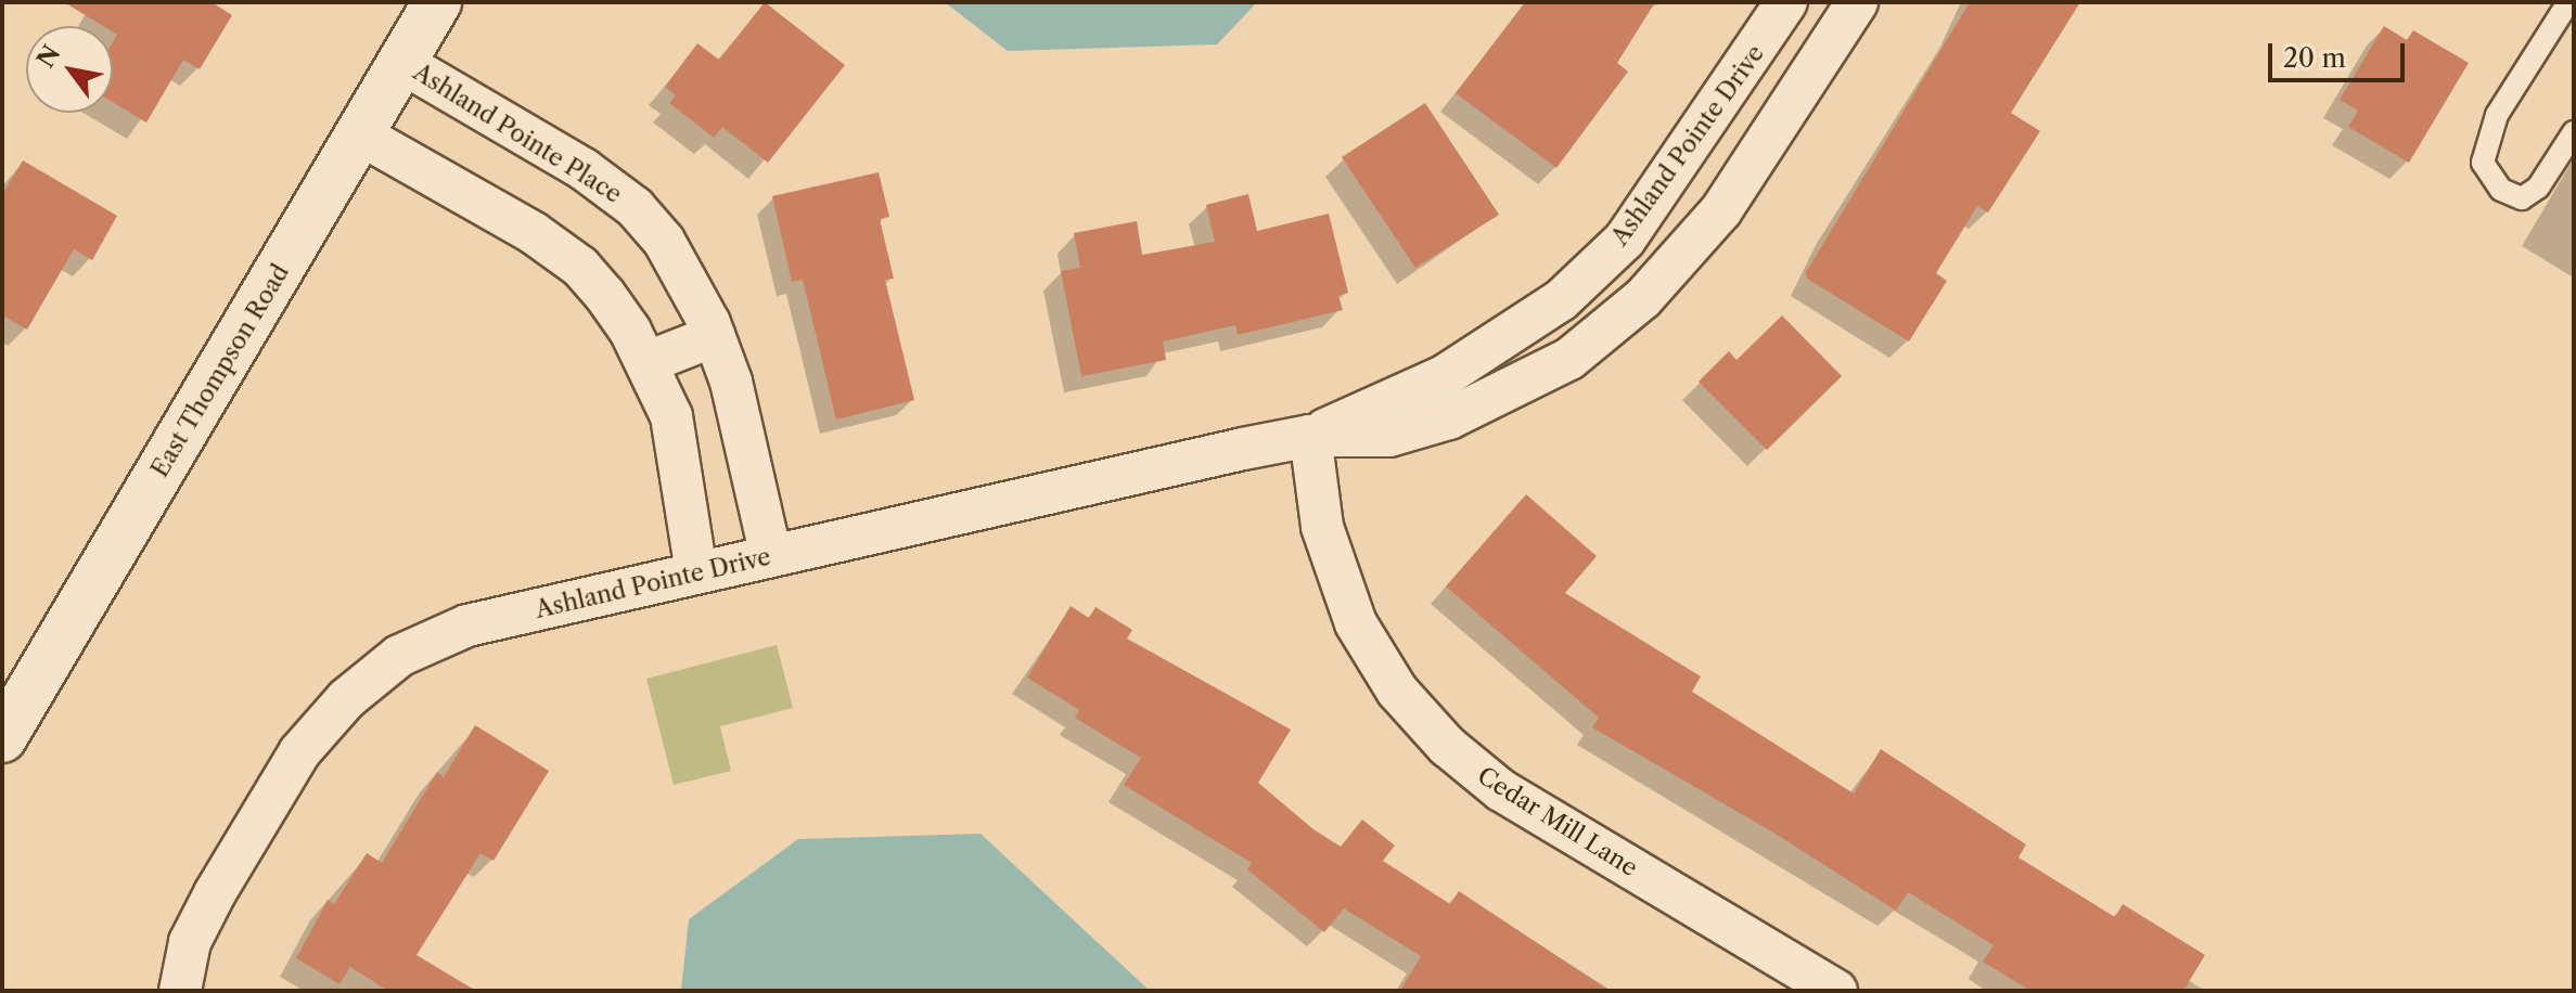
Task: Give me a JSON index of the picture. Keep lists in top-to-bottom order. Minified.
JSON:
{"streets":{"main road":["East Thompson Road"],"street":["Ashland Pointe Place","Ashland Pointe Drive","Cedar Mill Lane"]},"crossings":[["Ashland Pointe Place","Ashland Pointe Drive"],["Ashland Pointe Place","East Thompson Road"],["Ashland Pointe Drive","Cedar Mill Lane"]],"scale_bar":"20 m","north":"top left"}
